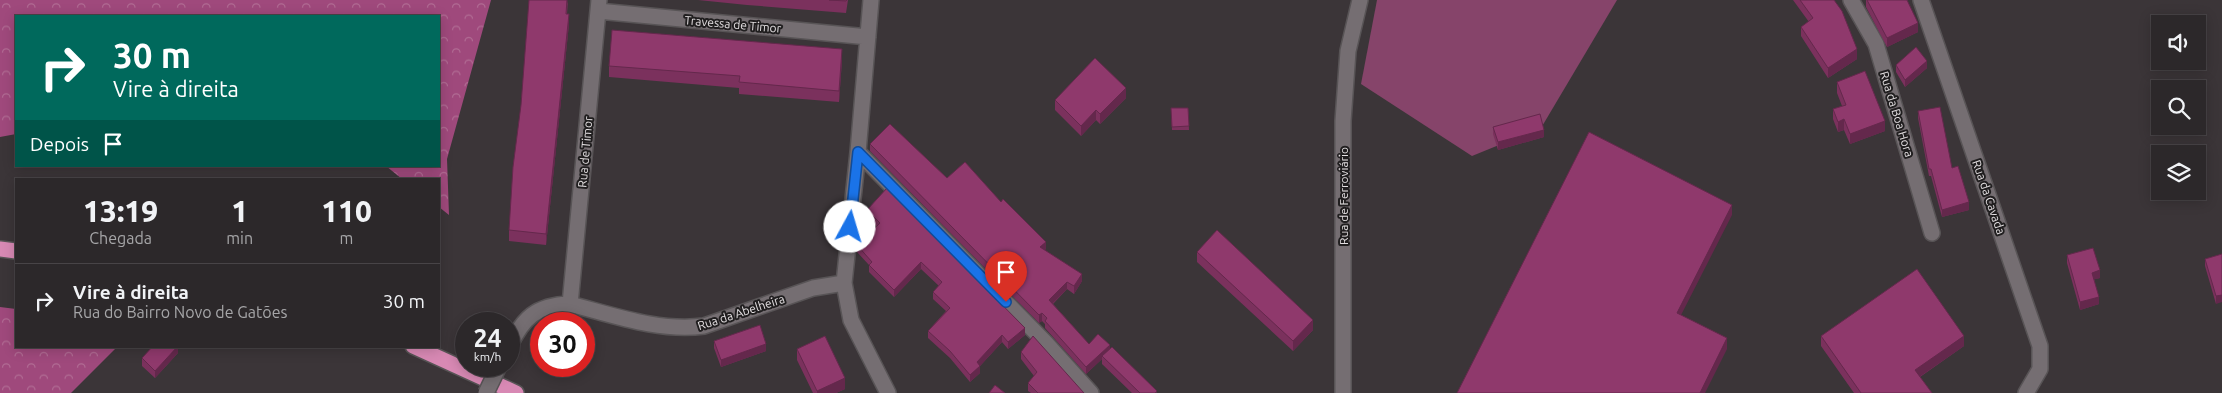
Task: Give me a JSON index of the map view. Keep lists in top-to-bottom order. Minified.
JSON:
{"streets":{"street":["Travessa de Timor","Rua da Boa Hora","Rua de Timor","Rua de Ferroviário","Rua da Cavada","Rua da Abelheira"]},"crossings":[["Travessa de Timor","Rua de Timor"],["Rua de Timor","Rua da Abelheira"]],"page":{"turn":["30 m","Vire à direita"],"then":"Depois","eta":["13:19","Chegada","1","min","110","m"],"list":[{"name":"Vire à direita","note":"Rua do Bairro Novo de Gatões","value":"30 m"}],"speed":"24 km/h","limit":"30"}}
